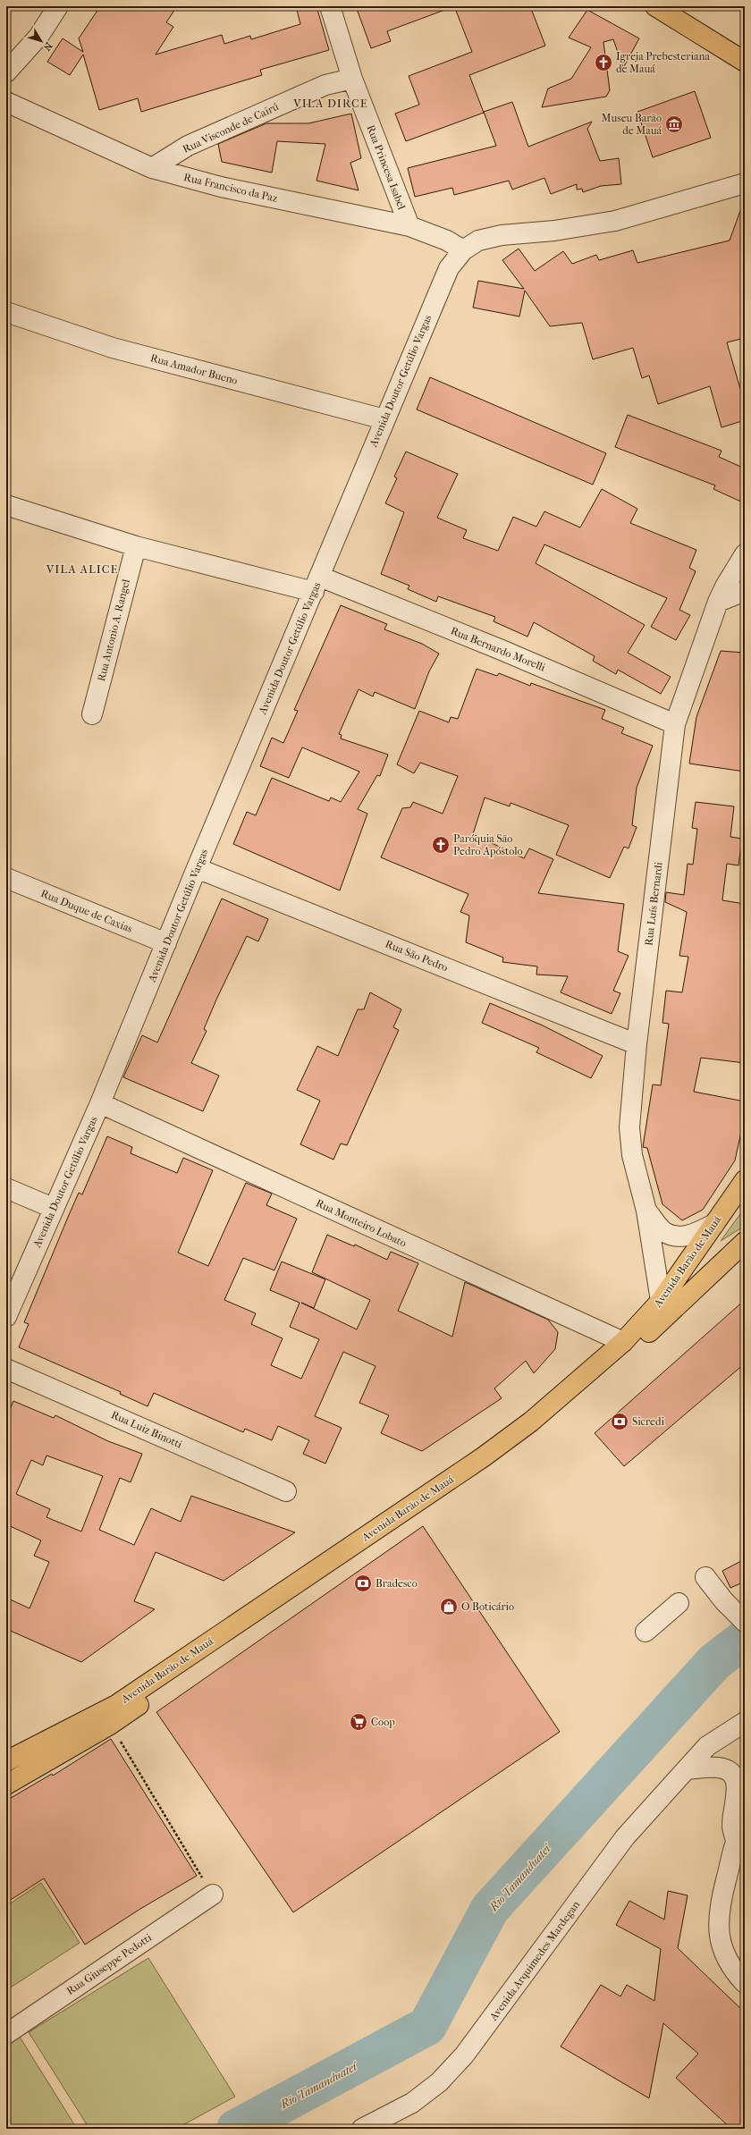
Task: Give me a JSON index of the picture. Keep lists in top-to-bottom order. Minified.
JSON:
{"streets":{"main road":["Avenida Barão de Mauá"],"street":["Rua Visconde de Cairú","Rua Princesa Isabel","Rua Francisco da Paz","Rua Amador Bueno","Avenida Doutor Getúlio Vargas","Rua Antonio A. Rangel","Rua Bernardo Morelli","Rua Luís Bernardi","Rua Duque de Caxias","Rua São Pedro","Rua Monteiro Lobato","Rua Luiz Binotti","Avenida Arquimedes Mardegan","Rua Giuseppe Pedotti"]},"crossings":[["Rua Visconde de Cairú","Rua Princesa Isabel"],["Rua Visconde de Cairú","Rua Francisco da Paz"],["Rua Princesa Isabel","Rua Francisco da Paz"],["Rua Francisco da Paz","Avenida Doutor Getúlio Vargas"],["Rua Amador Bueno","Avenida Doutor Getúlio Vargas"],["Avenida Doutor Getúlio Vargas","Rua Bernardo Morelli"],["Avenida Doutor Getúlio Vargas","Rua Duque de Caxias"],["Avenida Doutor Getúlio Vargas","Rua São Pedro"],["Avenida Doutor Getúlio Vargas","Rua Monteiro Lobato"],["Rua Antonio A. Rangel","Rua Bernardo Morelli"],["Rua Bernardo Morelli","Rua Luís Bernardi"],["Rua Luís Bernardi","Rua São Pedro"],["Rua Luís Bernardi","Avenida Barão de Mauá"],["Rua Monteiro Lobato","Avenida Barão de Mauá"]],"districts":["VILA DIRCE","VILA ALICE"],"water":["Rio Tamanduateí"],"places":{"church":["Igreja Prebesteriana de Mauá","Paróquia São Pedro Apóstolo"],"museum":["Museu Barão de Mauá"],"bank":["Sicredi","Bradesco"],"shop":["O Boticário"],"supermarket":["Coop"]},"north":"bottom right"}
